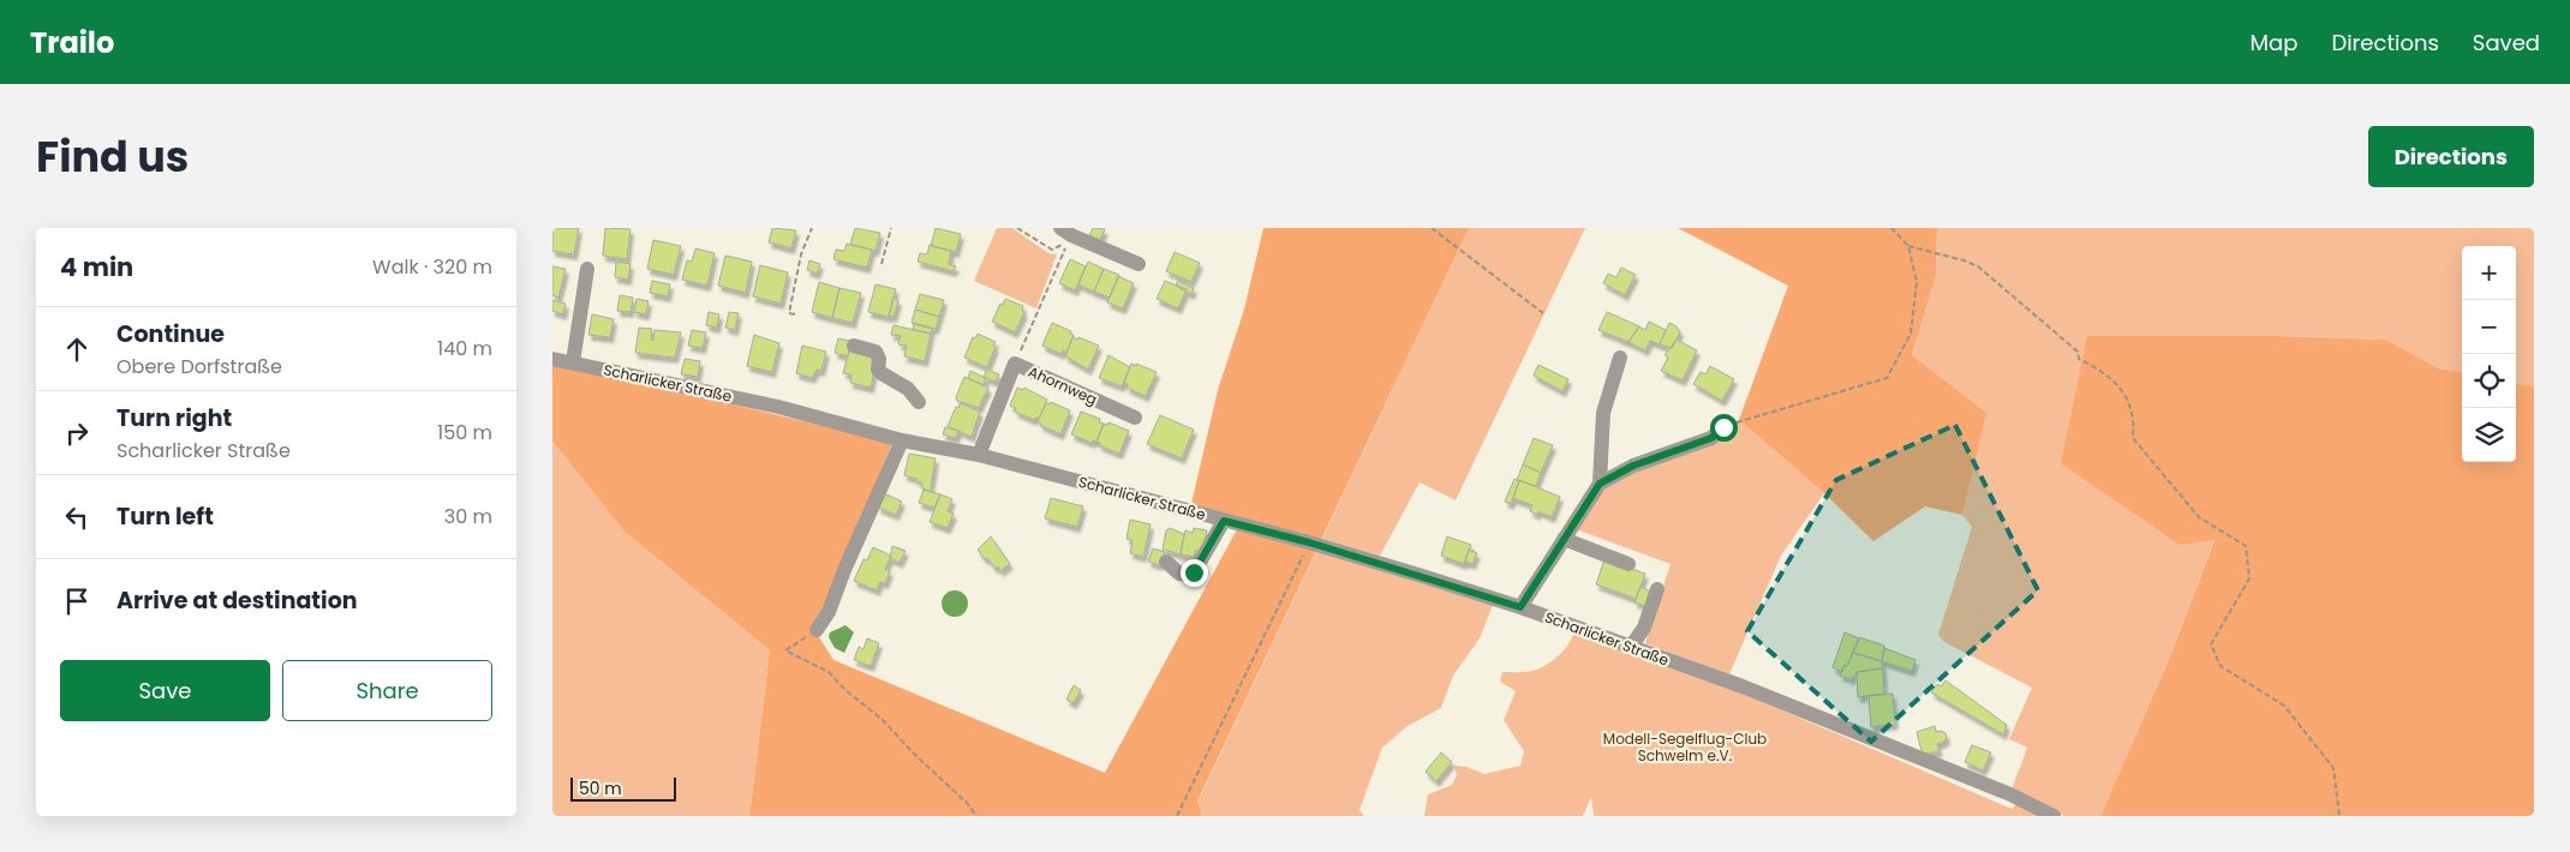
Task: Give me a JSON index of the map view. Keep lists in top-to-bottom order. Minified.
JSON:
{"streets":{"street":["Scharlicker Straße","Ahornweg"]},"crossings":[["Scharlicker Straße","Ahornweg"]],"parks":["Modell-Segelflug-Club Schwelm e.V."],"scale_bar":"50 m","page":{"header":"Trailo","nav":["Map","Directions","Saved"],"title":"Find us","buttons":["Directions",["Save","Share"]],"heading":["4 min","Walk · 320 m"],"map_buttons":["+","−"],"list":[["Continue","Obere Dorfstraße","140 m"],["Turn right","Scharlicker Straße","150 m"],["Turn left","30 m"],"Arrive at destination"],"scale":"50 m"}}
